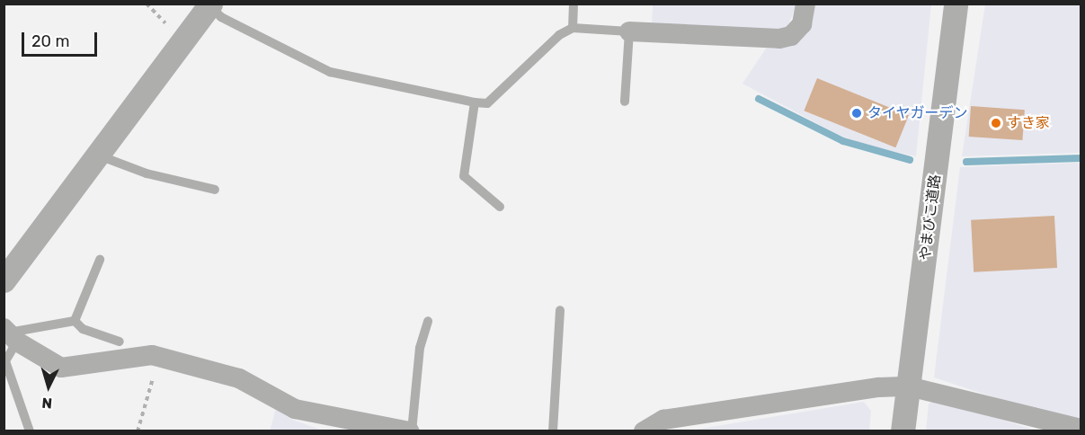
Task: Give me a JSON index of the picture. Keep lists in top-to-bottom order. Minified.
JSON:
{"streets":{"street":["やまびこ道路"]},"places":["タイヤガーデン","すき家"],"scale_bar":"20 m","north":"bottom"}
